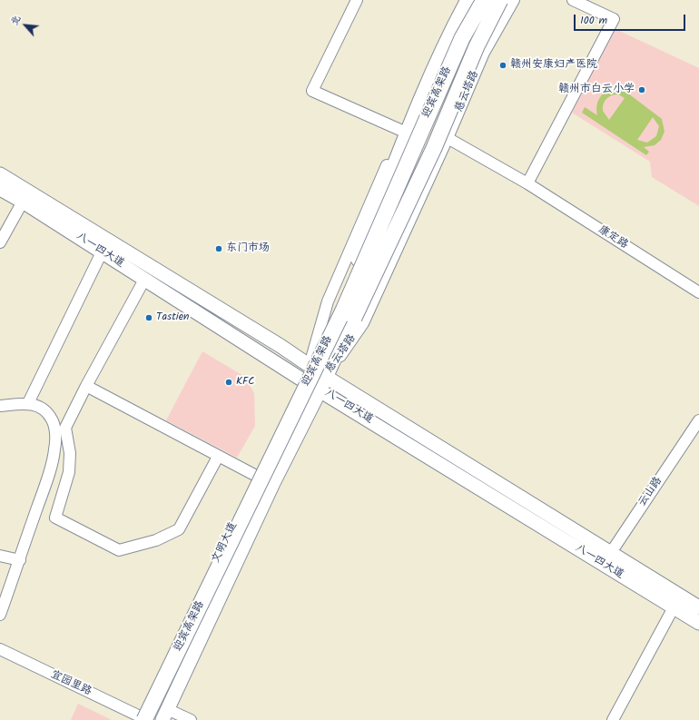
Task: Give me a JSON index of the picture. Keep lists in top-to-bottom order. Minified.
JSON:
{"streets":{"highway":["迎宾高架路"],"main road":["慈云塔路","八一四大道","文明大道"],"street":["康定路","云山路","宜园里路"]},"crossings":[["慈云塔路","康定路"],["慈云塔路","八一四大道"],["慈云塔路","文明大道"],["迎宾高架路","文明大道"],["迎宾高架路","宜园里路"],["八一四大道","云山路"],["八一四大道","文明大道"],["文明大道","宜园里路"]],"places":["赣州安康妇产医院","赣州市白云小学","东门市场","Tastien","KFC"],"scale_bar":"100 m","north":"top left"}
